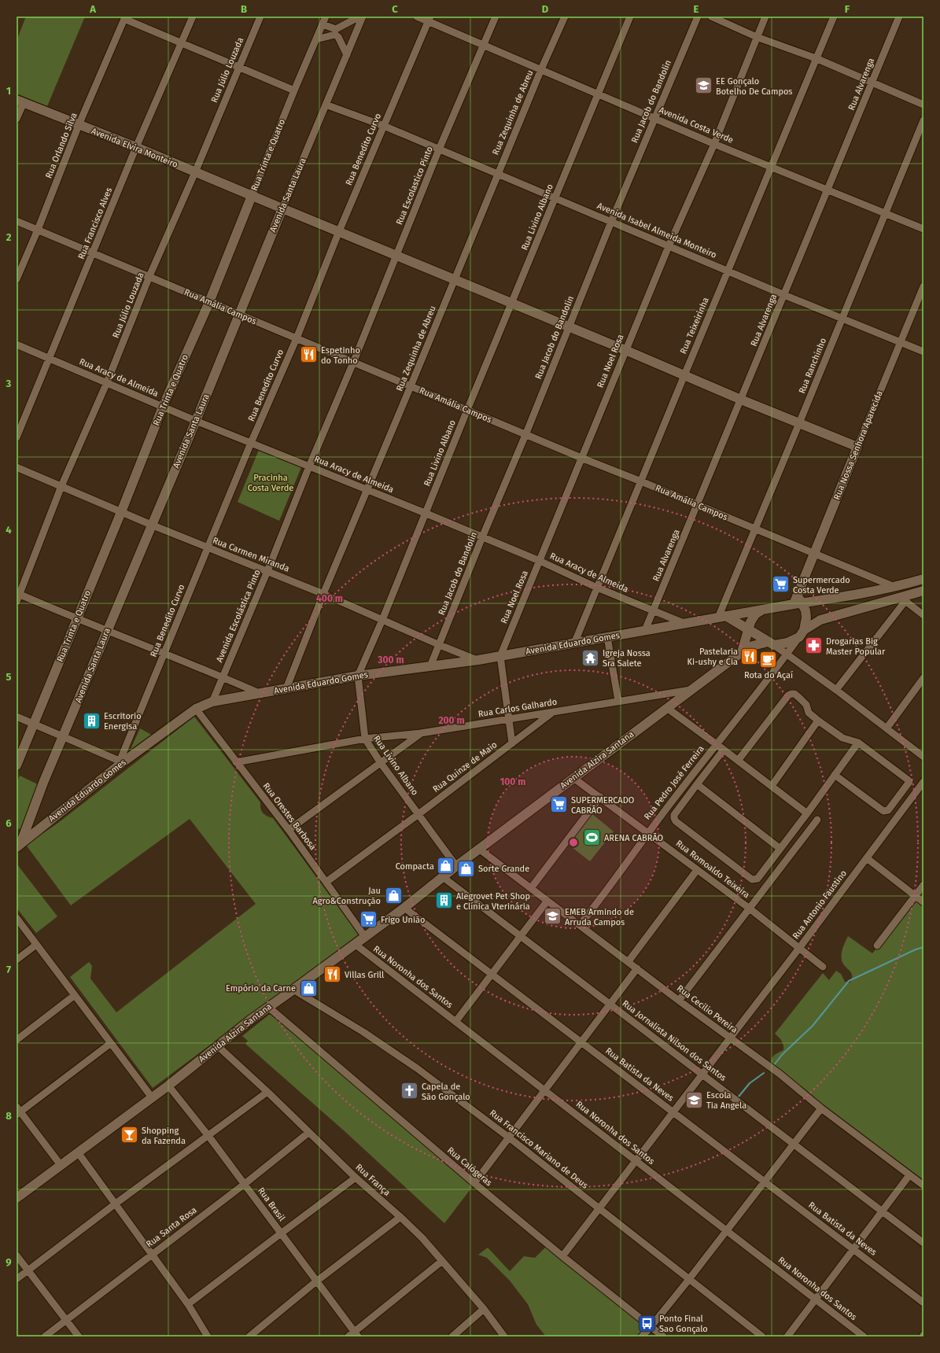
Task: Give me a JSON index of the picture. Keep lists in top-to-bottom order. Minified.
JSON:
{"streets":{"street":["Rua Júlio Louzada","Rua Alvarenga","Rua Jacob do Bandolin","Rua Zequinha de Abreu","Avenida Costa Verde","Rua Orlando Silva","Avenida Elvira Monteiro","Rua Benedito Curvo","Rua Trinta e Quatro","Rua Escolastico Pinto","Avenida Santa Laura","Rua Livino Albano","Rua Francisco Alves","Avenida Isabel Almeida Monteiro","Rua Amália Campos","Rua Teixeirinha","Rua Noel Rosa","Rua Ranchinho","Rua Aracy de Almeida","Rua Nossa Senhora Aparecida","Rua Carmen Miranda","Avenida Escolástica Pinto","Avenida Eduardo Gomes","Rua Carlos Galhardo","Avenida Alzira Santana","Rua Quinze de Maio","Rua Pedro José Ferreira","Rua Orestes Barbosa","Rua Romoaldo Teixeira","Rua Antonio Faustino","Rua Noronha dos Santos","Rua Cecilio Pereira","Rua Jornalista Nilson dos Santos","Rua Batista da Neves","Rua Francisco Mariano de Deus","Rua Calógeras","Rua França","Rua Brasil","Rua Santa Rosa"]},"crossings":[["Rua Júlio Louzada","Avenida Elvira Monteiro"],["Rua Júlio Louzada","Rua Amália Campos"],["Rua Júlio Louzada","Rua Aracy de Almeida"],["Rua Júlio Louzada","Rua Carmen Miranda"],["Rua Alvarenga","Avenida Costa Verde"],["Rua Alvarenga","Avenida Isabel Almeida Monteiro"],["Rua Alvarenga","Rua Amália Campos"],["Rua Alvarenga","Rua Aracy de Almeida"],["Rua Alvarenga","Avenida Eduardo Gomes"],["Rua Jacob do Bandolin","Avenida Costa Verde"],["Rua Jacob do Bandolin","Avenida Isabel Almeida Monteiro"],["Rua Jacob do Bandolin","Rua Amália Campos"],["Rua Jacob do Bandolin","Rua Aracy de Almeida"],["Rua Jacob do Bandolin","Rua Carmen Miranda"],["Rua Jacob do Bandolin","Avenida Eduardo Gomes"],["Rua Zequinha de Abreu","Avenida Costa Verde"],["Rua Zequinha de Abreu","Avenida Isabel Almeida Monteiro"],["Rua Zequinha de Abreu","Rua Amália Campos"],["Rua Zequinha de Abreu","Rua Aracy de Almeida"],["Rua Zequinha de Abreu","Rua Carmen Miranda"],["Rua Zequinha de Abreu","Avenida Eduardo Gomes"],["Avenida Costa Verde","Rua Benedito Curvo"],["Avenida Costa Verde","Rua Escolastico Pinto"],["Avenida Costa Verde","Rua Livino Albano"],["Avenida Costa Verde","Rua Teixeirinha"],["Avenida Costa Verde","Rua Noel Rosa"],["Avenida Costa Verde","Rua Ranchinho"],["Rua Orlando Silva","Avenida Elvira Monteiro"],["Rua Orlando Silva","Rua Francisco Alves"],["Rua Orlando Silva","Rua Amália Campos"],["Avenida Elvira Monteiro","Rua Trinta e Quatro"],["Avenida Elvira Monteiro","Rua Francisco Alves"],["Rua Benedito Curvo","Avenida Isabel Almeida Monteiro"],["Rua Benedito Curvo","Rua Amália Campos"],["Rua Benedito Curvo","Rua Aracy de Almeida"],["Rua Benedito Curvo","Rua Carmen Miranda"],["Rua Benedito Curvo","Avenida Eduardo Gomes"],["Rua Trinta e Quatro","Rua Amália Campos"],["Rua Trinta e Quatro","Rua Aracy de Almeida"],["Rua Trinta e Quatro","Rua Carmen Miranda"],["Rua Escolastico Pinto","Avenida Isabel Almeida Monteiro"],["Rua Escolastico Pinto","Rua Amália Campos"],["Rua Escolastico Pinto","Avenida Escolástica Pinto"],["Avenida Santa Laura","Avenida Isabel Almeida Monteiro"],["Avenida Santa Laura","Rua Amália Campos"],["Avenida Santa Laura","Rua Aracy de Almeida"],["Avenida Santa Laura","Rua Carmen Miranda"],["Avenida Santa Laura","Avenida Eduardo Gomes"],["Rua Livino Albano","Avenida Isabel Almeida Monteiro"],["Rua Livino Albano","Rua Amália Campos"],["Rua Livino Albano","Rua Aracy de Almeida"],["Rua Livino Albano","Rua Carmen Miranda"],["Rua Livino Albano","Avenida Eduardo Gomes"],["Rua Livino Albano","Rua Carlos Galhardo"],["Rua Livino Albano","Avenida Alzira Santana"],["Rua Livino Albano","Rua Quinze de Maio"],["Rua Francisco Alves","Rua Amália Campos"],["Rua Francisco Alves","Rua Aracy de Almeida"],["Avenida Isabel Almeida Monteiro","Rua Teixeirinha"],["Avenida Isabel Almeida Monteiro","Rua Noel Rosa"],["Avenida Isabel Almeida Monteiro","Rua Ranchinho"],["Avenida Isabel Almeida Monteiro","Rua Nossa Senhora Aparecida"],["Rua Amália Campos","Rua Teixeirinha"],["Rua Amália Campos","Rua Noel Rosa"],["Rua Amália Campos","Rua Ranchinho"],["Rua Amália Campos","Rua Nossa Senhora Aparecida"],["Rua Amália Campos","Avenida Escolástica Pinto"],["Rua Teixeirinha","Rua Aracy de Almeida"],["Rua Teixeirinha","Avenida Eduardo Gomes"],["Rua Noel Rosa","Rua Aracy de Almeida"],["Rua Noel Rosa","Avenida Eduardo Gomes"],["Rua Noel Rosa","Rua Carlos Galhardo"],["Rua Noel Rosa","Rua Quinze de Maio"],["Rua Ranchinho","Avenida Eduardo Gomes"],["Rua Aracy de Almeida","Avenida Escolástica Pinto"],["Rua Aracy de Almeida","Avenida Eduardo Gomes"],["Rua Nossa Senhora Aparecida","Avenida Eduardo Gomes"],["Rua Nossa Senhora Aparecida","Avenida Alzira Santana"],["Rua Nossa Senhora Aparecida","Rua Pedro José Ferreira"],["Rua Carmen Miranda","Avenida Escolástica Pinto"],["Rua Carmen Miranda","Avenida Eduardo Gomes"],["Avenida Escolástica Pinto","Avenida Eduardo Gomes"],["Avenida Eduardo Gomes","Avenida Alzira Santana"],["Avenida Eduardo Gomes","Rua Pedro José Ferreira"],["Avenida Eduardo Gomes","Rua Orestes Barbosa"],["Rua Carlos Galhardo","Avenida Alzira Santana"],["Rua Carlos Galhardo","Rua Quinze de Maio"],["Rua Carlos Galhardo","Rua Orestes Barbosa"],["Avenida Alzira Santana","Rua Pedro José Ferreira"],["Avenida Alzira Santana","Rua Orestes Barbosa"],["Avenida Alzira Santana","Rua Romoaldo Teixeira"],["Avenida Alzira Santana","Rua Noronha dos Santos"],["Avenida Alzira Santana","Rua Cecilio Pereira"],["Avenida Alzira Santana","Rua Jornalista Nilson dos Santos"],["Avenida Alzira Santana","Rua Batista da Neves"],["Avenida Alzira Santana","Rua Francisco Mariano de Deus"],["Avenida Alzira Santana","Rua Calógeras"],["Avenida Alzira Santana","Rua França"],["Avenida Alzira Santana","Rua Brasil"],["Rua Quinze de Maio","Rua Orestes Barbosa"],["Rua Pedro José Ferreira","Rua Romoaldo Teixeira"],["Rua Pedro José Ferreira","Rua Cecilio Pereira"],["Rua Romoaldo Teixeira","Rua Antonio Faustino"],["Rua Antonio Faustino","Rua Noronha dos Santos"],["Rua Antonio Faustino","Rua Cecilio Pereira"],["Rua Antonio Faustino","Rua Jornalista Nilson dos Santos"],["Rua Antonio Faustino","Rua Batista da Neves"],["Rua Antonio Faustino","Rua Francisco Mariano de Deus"],["Rua Antonio Faustino","Rua Calógeras"],["Rua França","Rua Santa Rosa"],["Rua Brasil","Rua Santa Rosa"]],"parks":["Pracinha Costa Verde"],"places":{"school or university":["EE Gonçalo Botelho De Campos","EMEB Armindo de Arruda Campos","Escola Tia Angela"],"restaurant":["Espetinho do Tonho","Pastelaria Ki-ushy e Cia","Villas Grill"],"supermarket":["Supermercado Costa Verde","SUPERMERCADO CABRÃO","Frigo União"],"pharmacy":["Drogarias Big Master Popular"],"temple":["Igreja Nossa Sra Salete"],"cafe":["Rota do Açaí"],"building":["Escritorio Energisa","Alegrovet Pet Shop e Clínica Vterinária"],"sports":["ARENA CABRÃO"],"shop":["Compacta","Sorte Grande","Jau Agro&Construção","Empório da Carne"],"church":["Capela de São Gonçalo"],"bar":["Shopping da Fazenda"],"bus stop":["Ponto Final Sao Gonçalo"]},"grid":{"columns":["A","B","C","D","E","F"],"rows":["1","2","3","4","5","6","7","8","9"]},"rings":["400 m","300 m","200 m","100 m"]}
